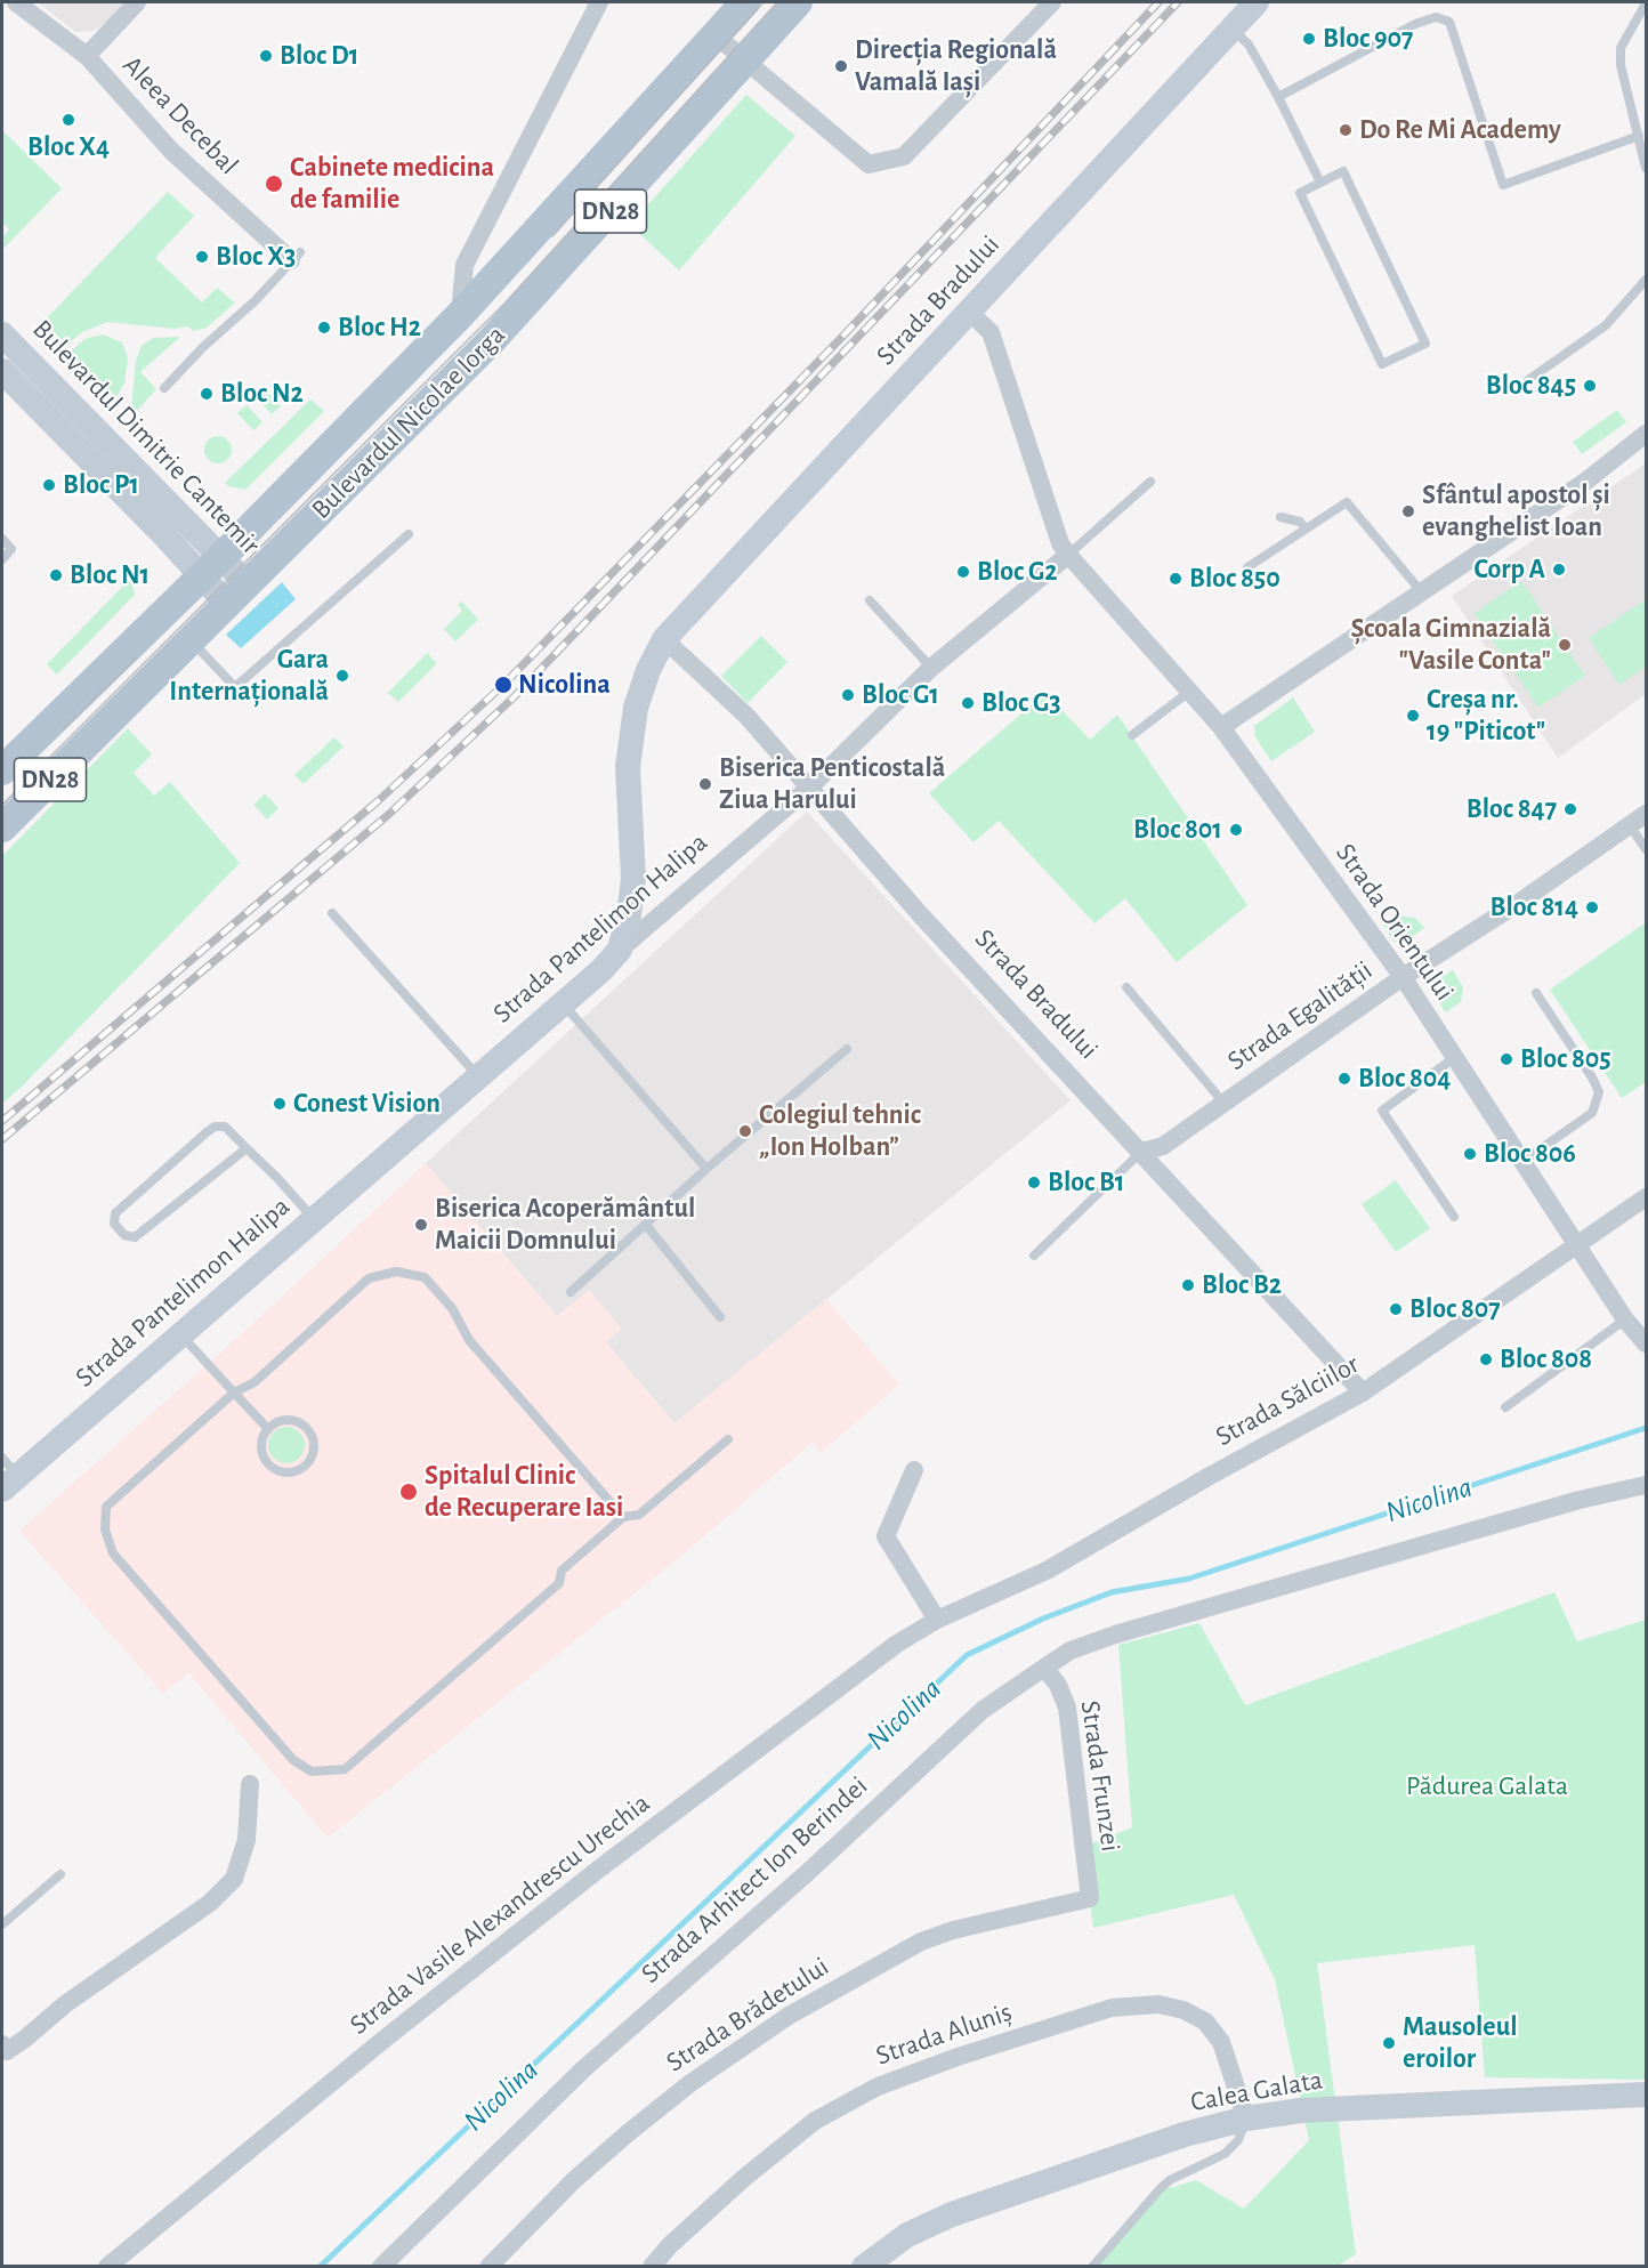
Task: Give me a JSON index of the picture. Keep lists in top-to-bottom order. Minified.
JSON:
{"streets":{"main road":["DN28","Bulevardul Nicolae Iorga"],"street":["Aleea Decebal","Strada Bradului","Bulevardul Dimitrie Cantemir","Strada Orientului","Strada Pantelimon Halipa","Strada Egalității","Strada Sălciilor","Strada Frunzei","Strada Arhitect Ion Berindei","Strada Vasile Alexandrescu Urechia","Strada Brădetului","Strada Aluniș","Calea Galata"]},"crossings":[["Strada Bradului","Strada Pantelimon Halipa"],["Strada Bradului","Strada Egalității"],["Strada Bradului","Strada Sălciilor"],["Bulevardul Nicolae Iorga","Bulevardul Dimitrie Cantemir"],["Strada Orientului","Strada Pantelimon Halipa"],["Strada Orientului","Strada Egalității"],["Strada Orientului","Strada Sălciilor"],["Strada Sălciilor","Strada Vasile Alexandrescu Urechia"],["Strada Frunzei","Strada Arhitect Ion Berindei"],["Strada Frunzei","Strada Brădetului"],["Strada Aluniș","Calea Galata"]],"water":["Nicolina"],"parks":["Pădurea Galata"],"places":["Bloc 907","Bloc D1","Direcția Regională Vamală Iași","Bloc X4","Do Re Mi Academy","Cabinete medicina de familie","Bloc X3","Bloc H2","Bloc 845","Bloc N2","Bloc P1","Sfântul apostol și evanghelist Ioan","Corp A","Bloc G2","Bloc N1","Bloc 850","Școala Gimnazială \"Vasile Conta\"","Gara Internațională","Nicolina","Bloc G1","Bloc G3","Creșa nr. 19 \"Piticot\"","Biserica Penticostală Ziua Harului","Bloc 847","Bloc 801","Bloc 814","Bloc 805","Bloc 804","Conest Vision","Colegiul tehnic „Ion Holban”","Bloc 806","Bloc B1","Biserica Acoperământul Maicii Domnului","Bloc B2","Bloc 807","Bloc 808","Spitalul Clinic de Recuperare Iasi","Mausoleul eroilor"]}
